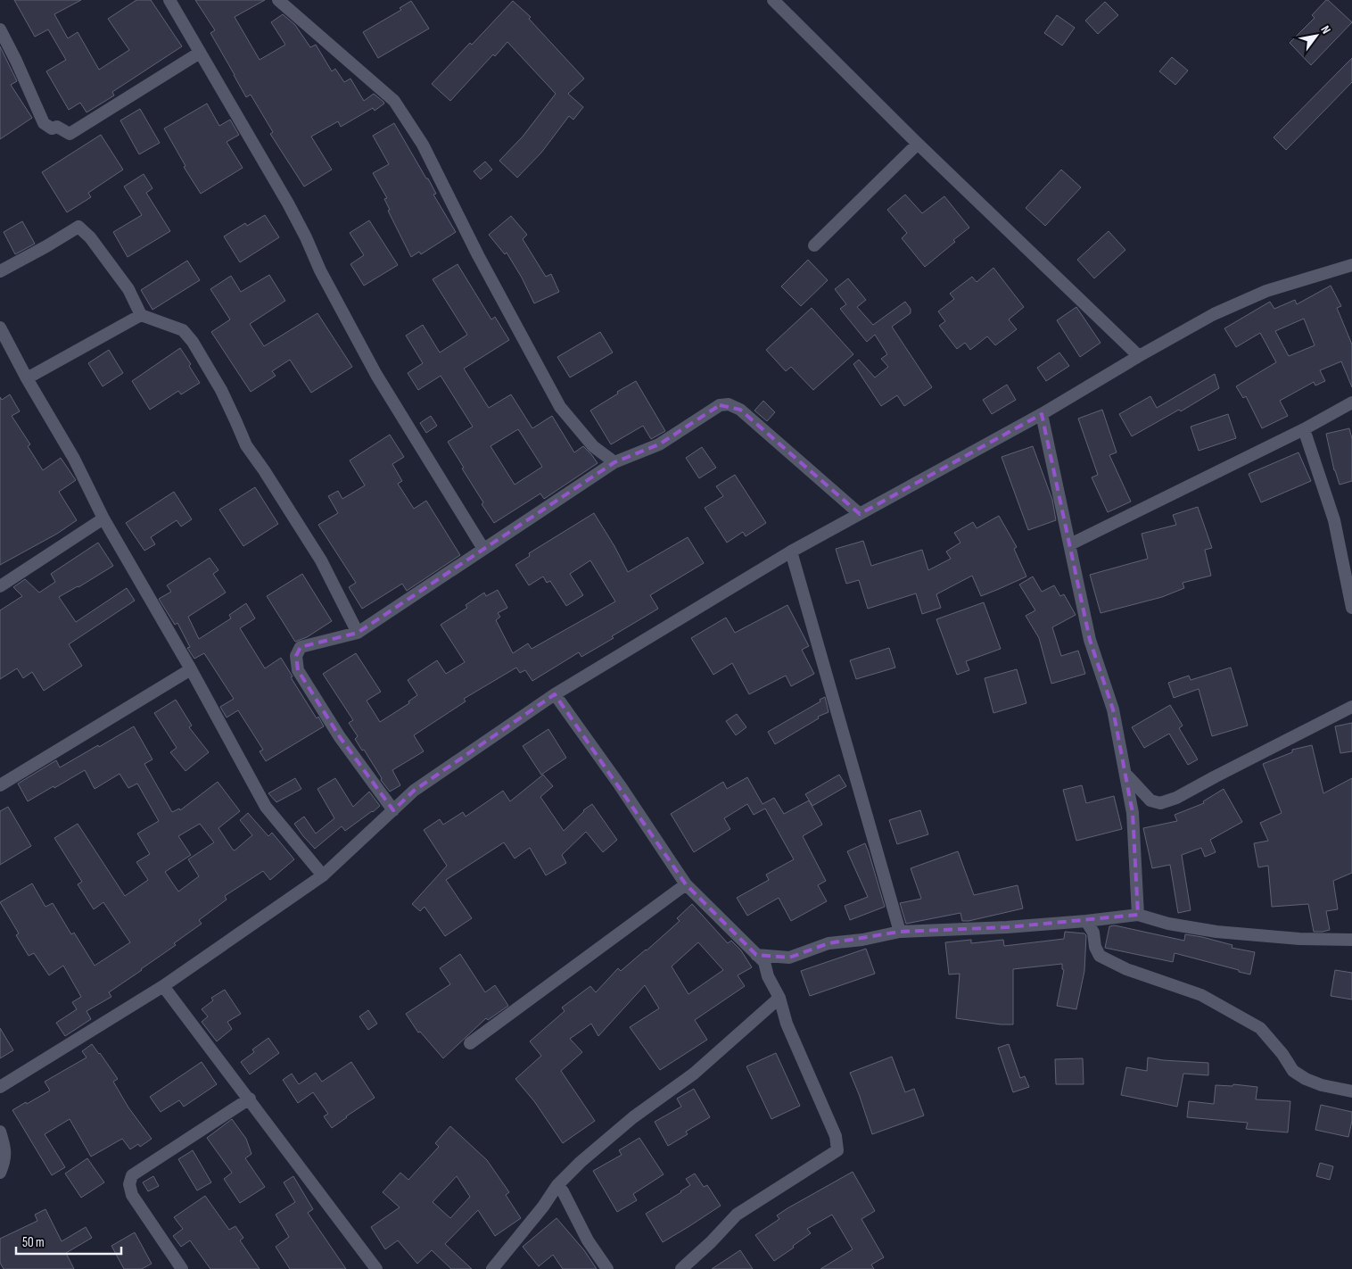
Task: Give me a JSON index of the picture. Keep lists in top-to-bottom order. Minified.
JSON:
{"scale_bar":"50 m","north":"top right"}
